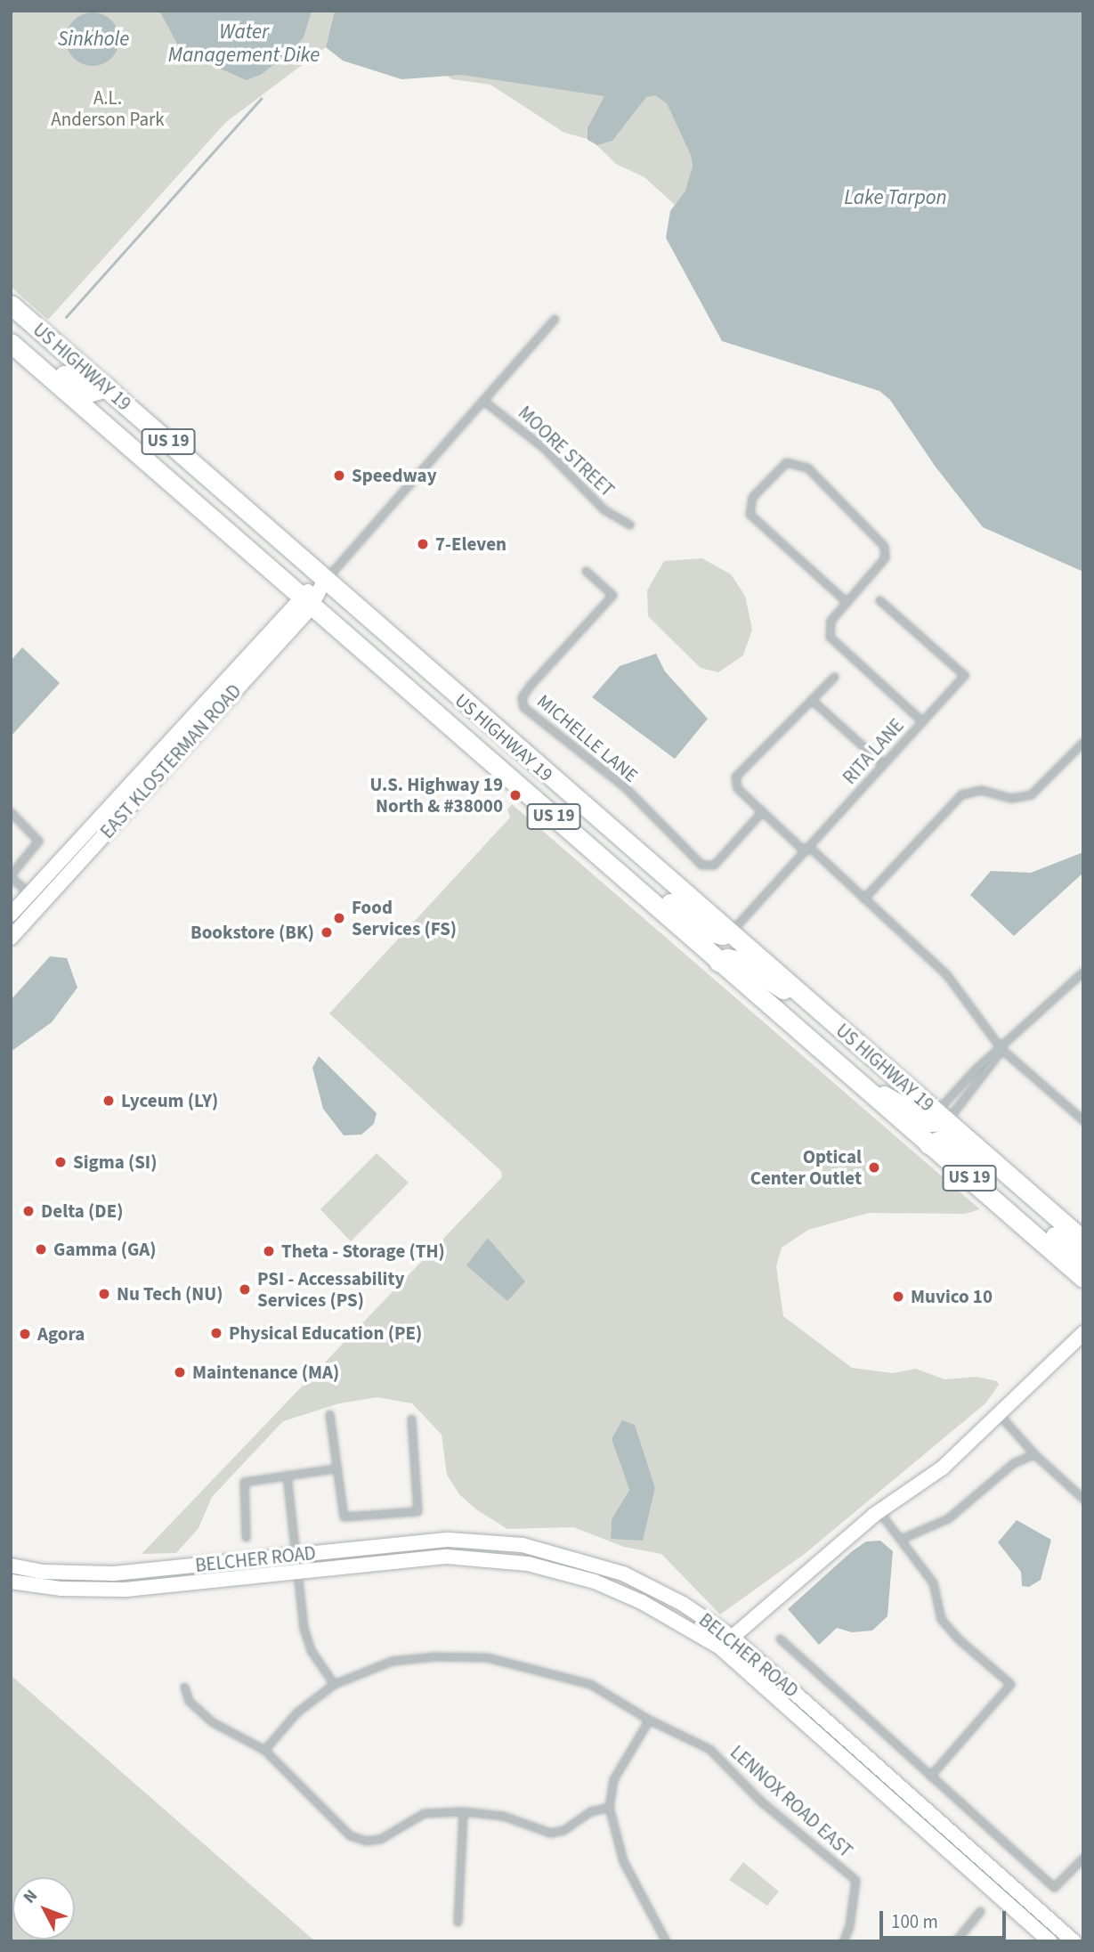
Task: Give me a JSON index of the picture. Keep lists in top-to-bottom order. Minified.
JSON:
{"streets":{"highway":["US HIGHWAY 19","US 19"],"main road":["EAST KLOSTERMAN ROAD","BELCHER ROAD"],"street":["MOORE STREET","MICHELLE LANE","RITA LANE","LENNOX ROAD EAST"]},"crossings":[["US HIGHWAY 19","RITA LANE"],["US HIGHWAY 19","EAST KLOSTERMAN ROAD"],["MOORE STREET","EAST KLOSTERMAN ROAD"]],"water":["Water Management Dike","Sinkhole","Lake Tarpon"],"parks":["A.L. Anderson Park"],"places":["Speedway","7-Eleven","U.S. Highway 19 North & #38000","Food Services (FS)","Bookstore (BK)","Lyceum (LY)","Sigma (SI)","Optical Center Outlet","Delta (DE)","Gamma (GA)","Theta - Storage (TH)","PSI - Accessability Services (PS)","Nu Tech (NU)","Muvico 10","Physical Education (PE)","Agora","Maintenance (MA)"],"scale_bar":"100 m","north":"top left"}
